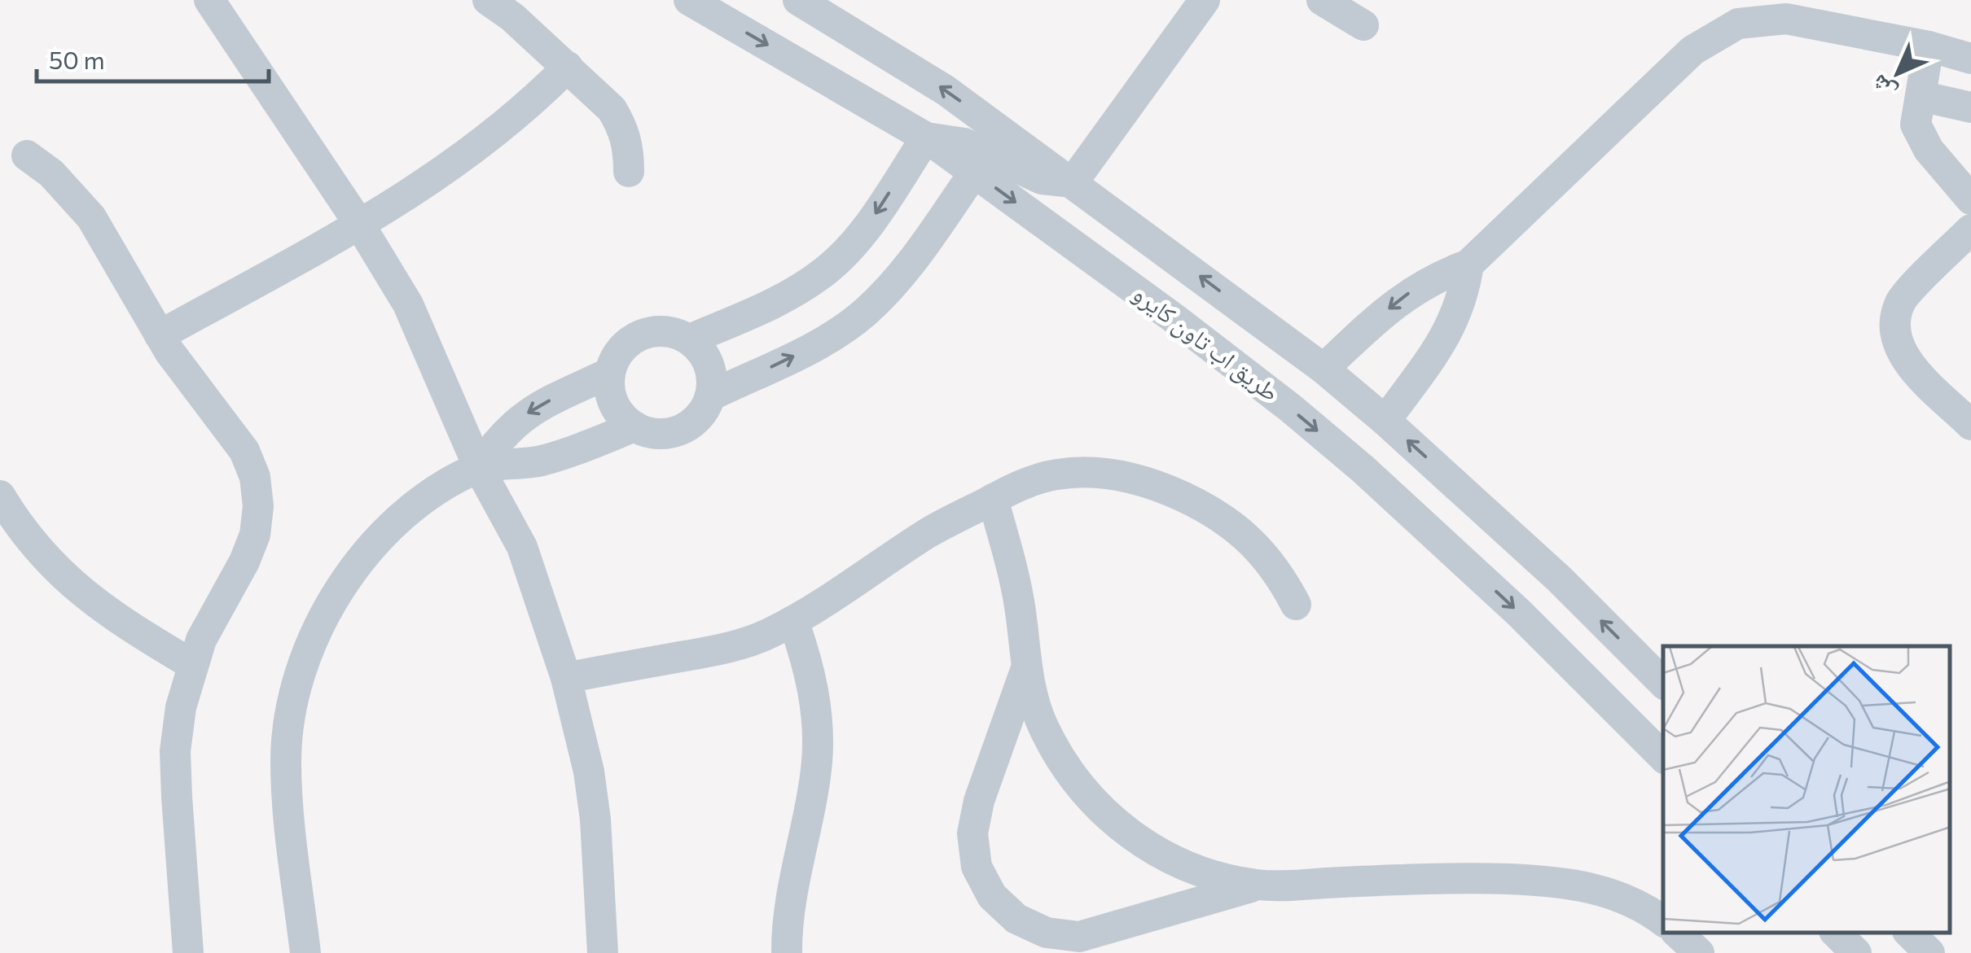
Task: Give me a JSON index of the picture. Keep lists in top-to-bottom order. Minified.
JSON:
{"streets":{"street":["طريق اب تاون كايرو"]},"scale_bar":"50 m","north":"bottom left"}
